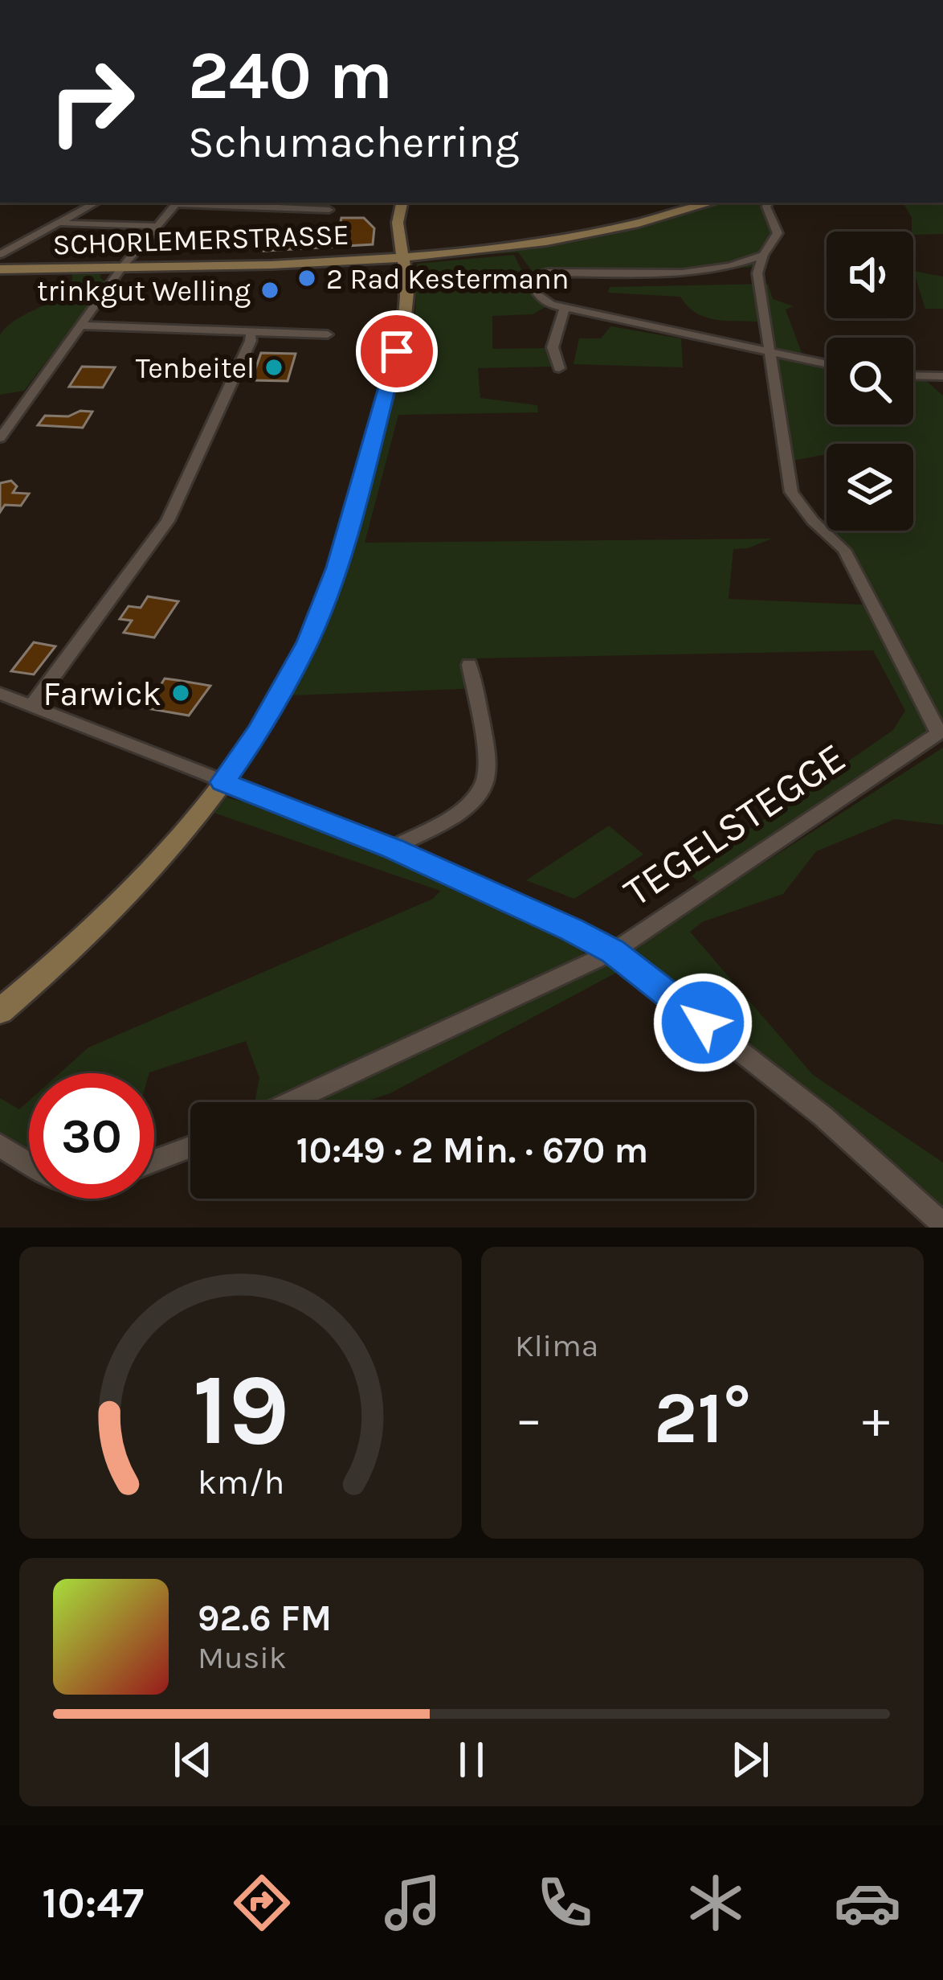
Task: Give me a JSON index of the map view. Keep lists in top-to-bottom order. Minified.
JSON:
{"streets":{"main road":["SCHORLEMERSTRASSE"],"street":["TEGELSTEGGE"]},"places":["2 Rad Kestermann","trinkgut Welling","Tenbeitel","Farwick"],"page":{"turn":["240 m","Schumacherring"],"limit":"30","trip":"10:49 · 2 Min. · 670 m","tile":"Klima","heat":["−","21°","+"],"song":["92.6 FM","Musik"],"tabs":"10:47","gauge":["19","km/h"]}}
